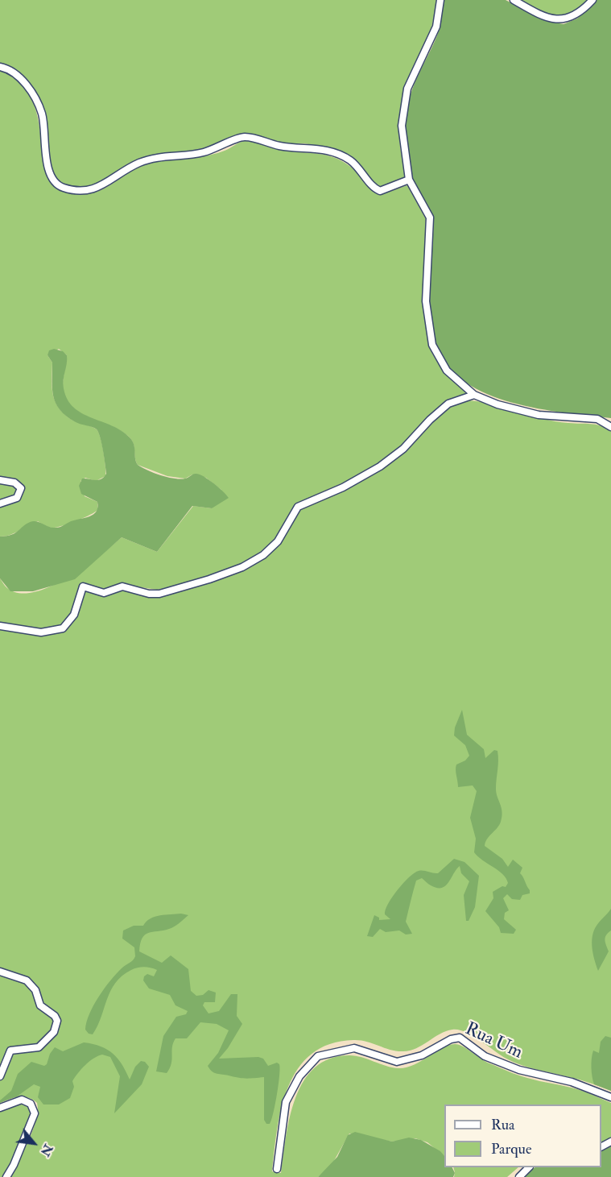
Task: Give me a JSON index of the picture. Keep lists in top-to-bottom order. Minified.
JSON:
{"streets":{"street":["Rua Um"]},"legend":["Rua","Parque"],"north":"bottom right"}
